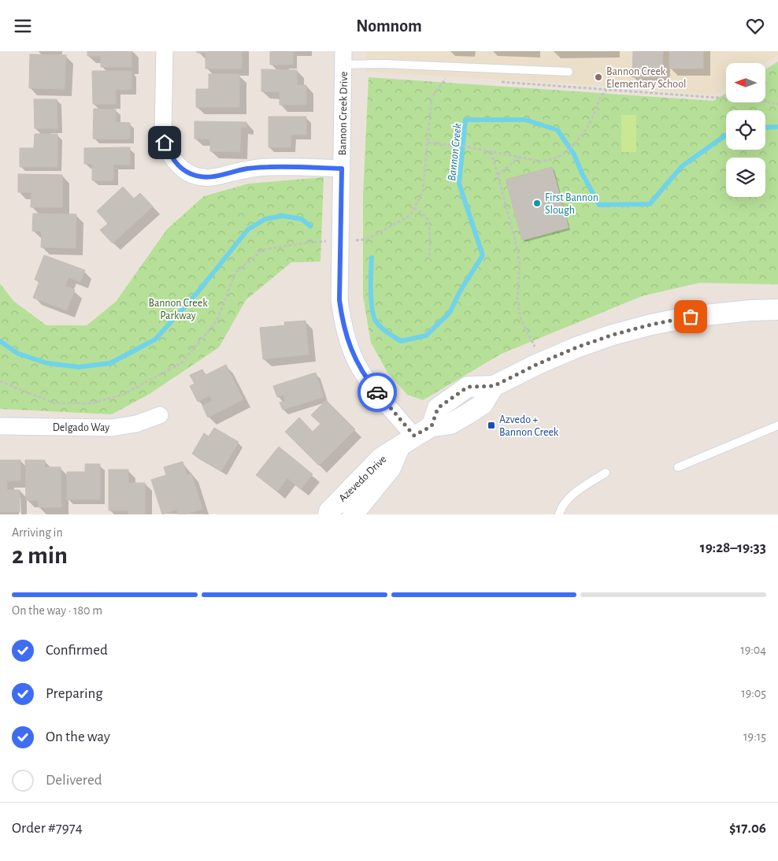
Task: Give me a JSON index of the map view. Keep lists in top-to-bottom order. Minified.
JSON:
{"streets":{"street":["Bannon Creek Drive","Delgado Way","Azevedo Drive"]},"crossings":[["Bannon Creek Drive","Azevedo Drive"]],"water":["Bannon Creek"],"parks":["Bannon Creek Parkway"],"places":{"other":["Bannon Creek Elementary School","First Bannon Slough"],"transit":["Azvedo + Bannon Creek"]},"north":"left","page":{"header":"Nomnom","heading":["2 min","Arriving in","19:28–19:33"],"panel":["Order #7974","$17.06"],"bar":"On the way · 180 m","list":[["Confirmed","19:04"],["Preparing","19:05"],["On the way","19:15"],"Delivered"]}}
